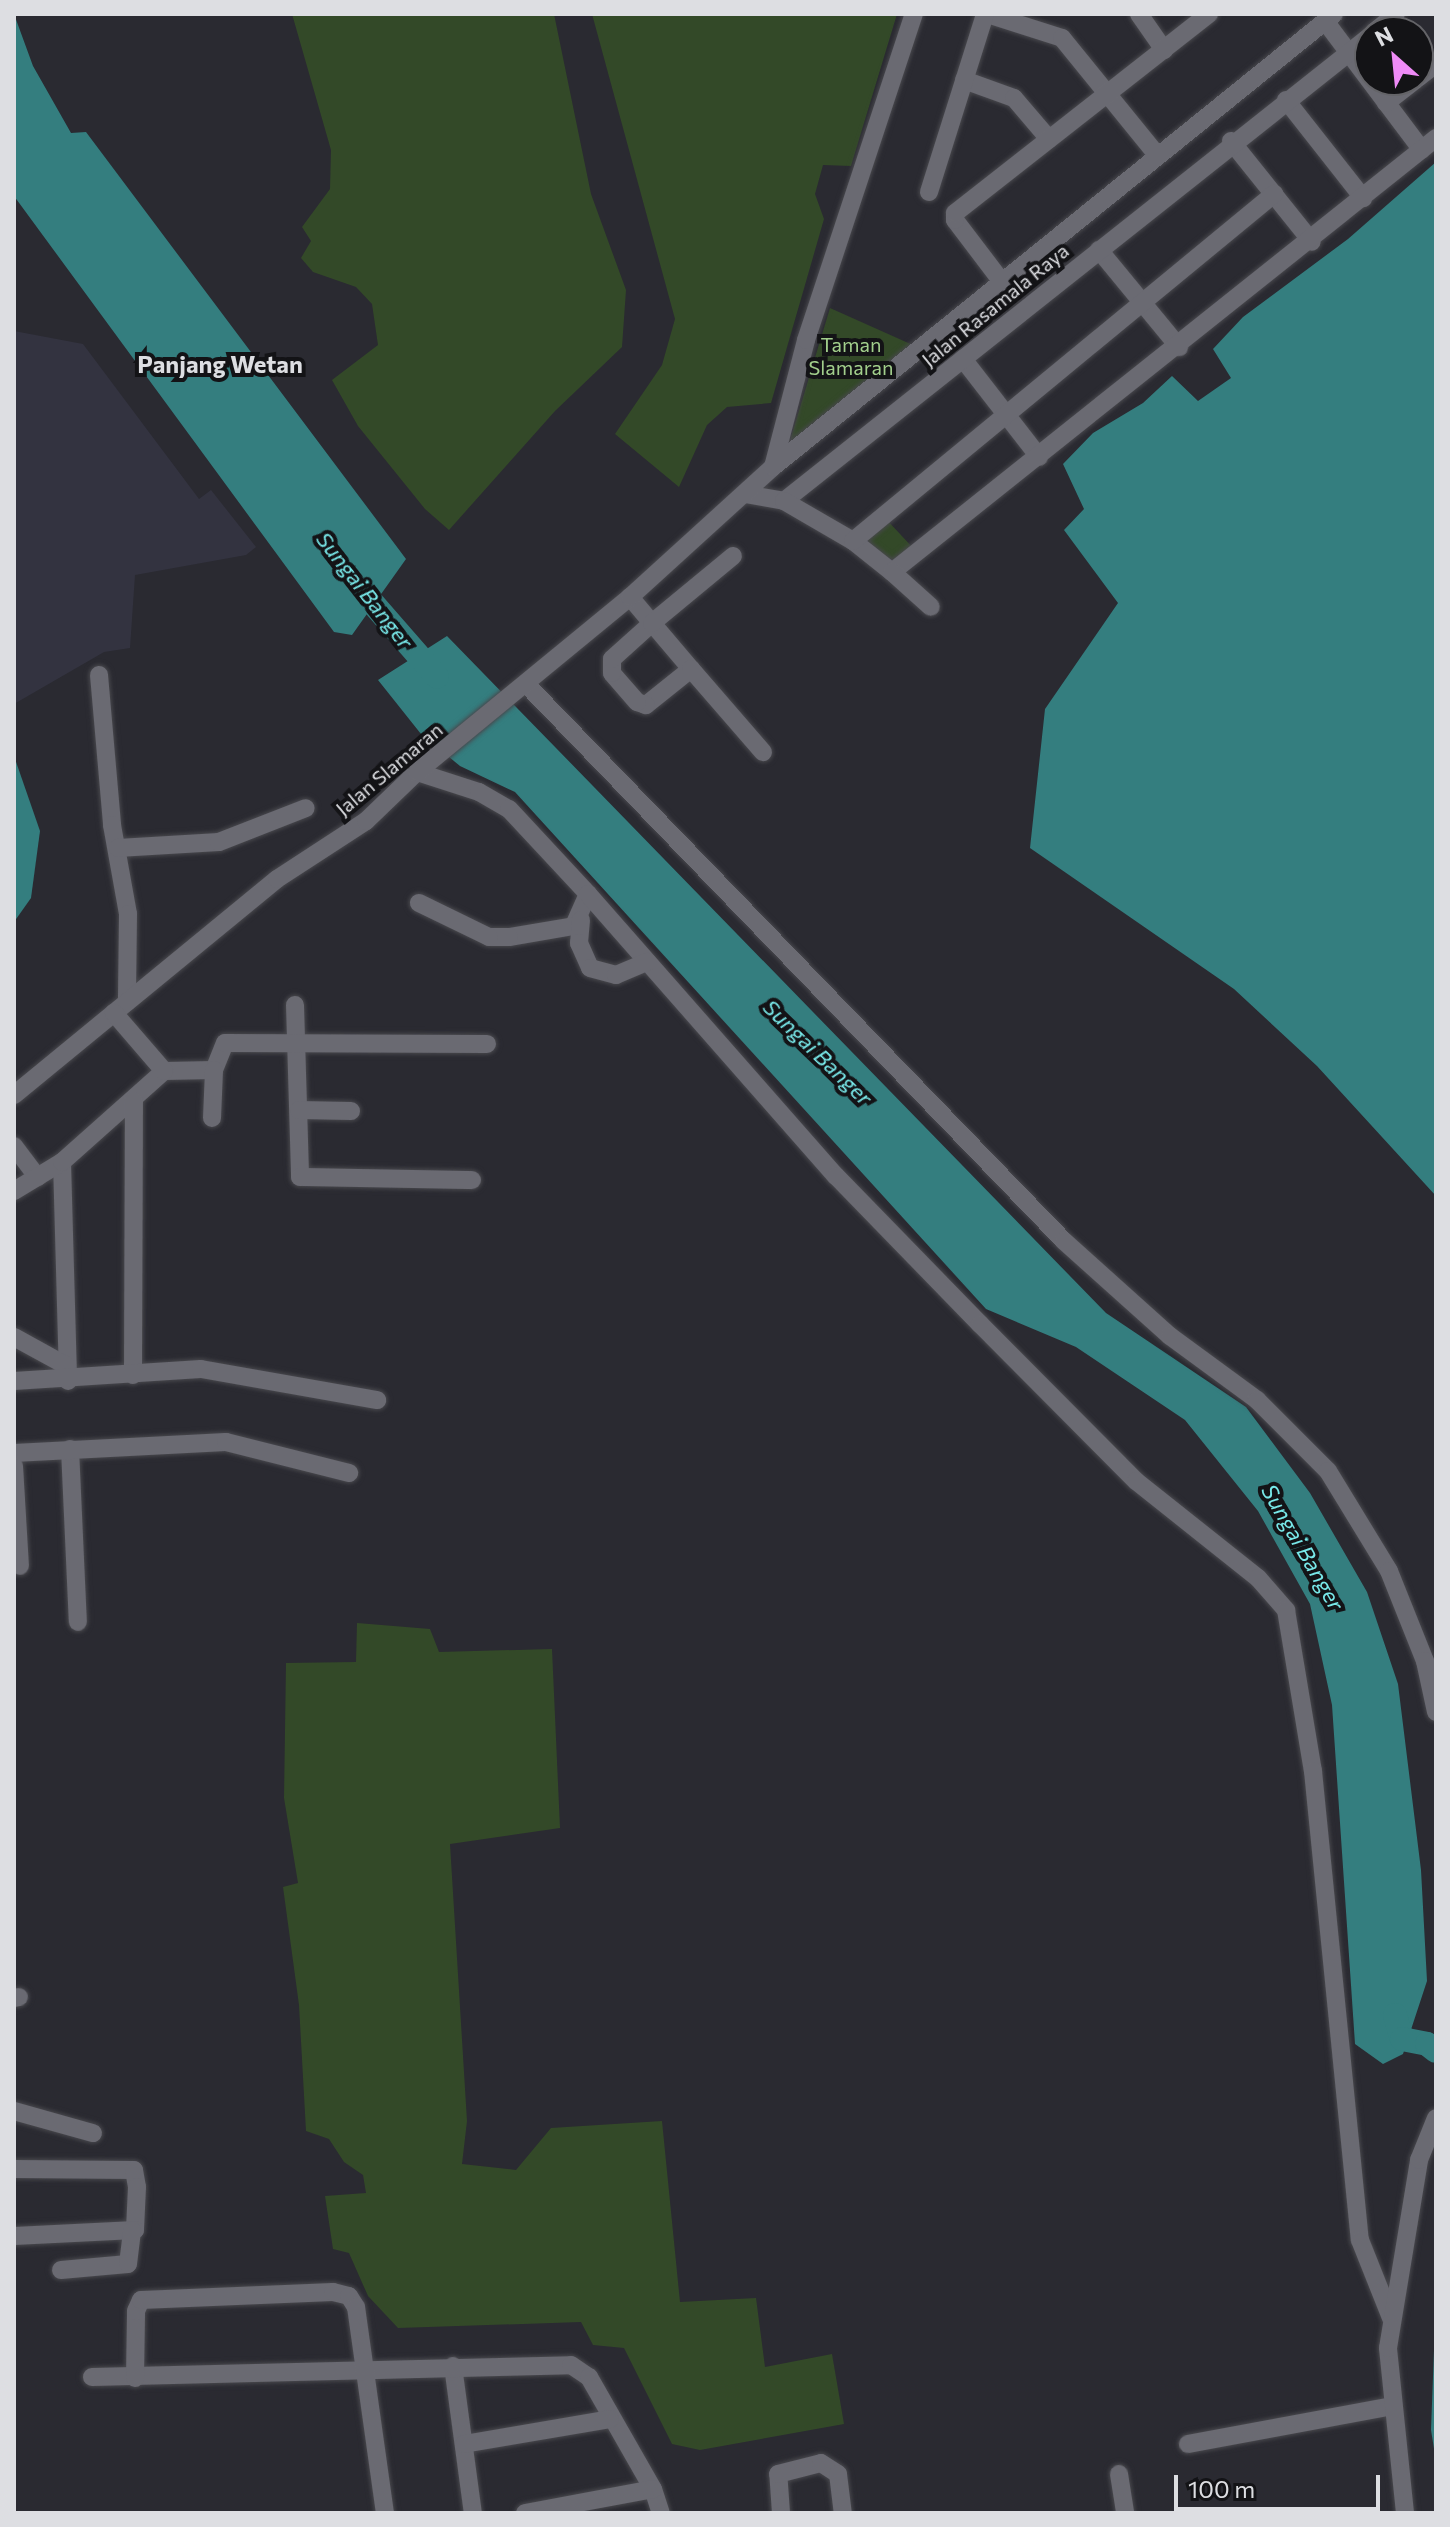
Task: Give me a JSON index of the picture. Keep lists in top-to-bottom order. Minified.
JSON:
{"streets":{"street":["Jalan Rasamala Raya","Jalan Slamaran"]},"crossings":[["Jalan Rasamala Raya","Jalan Slamaran"]],"districts":["Panjang Wetan"],"water":["Sungai Banger"],"parks":["Taman Slamaran"],"scale_bar":"100 m","north":"top left"}
